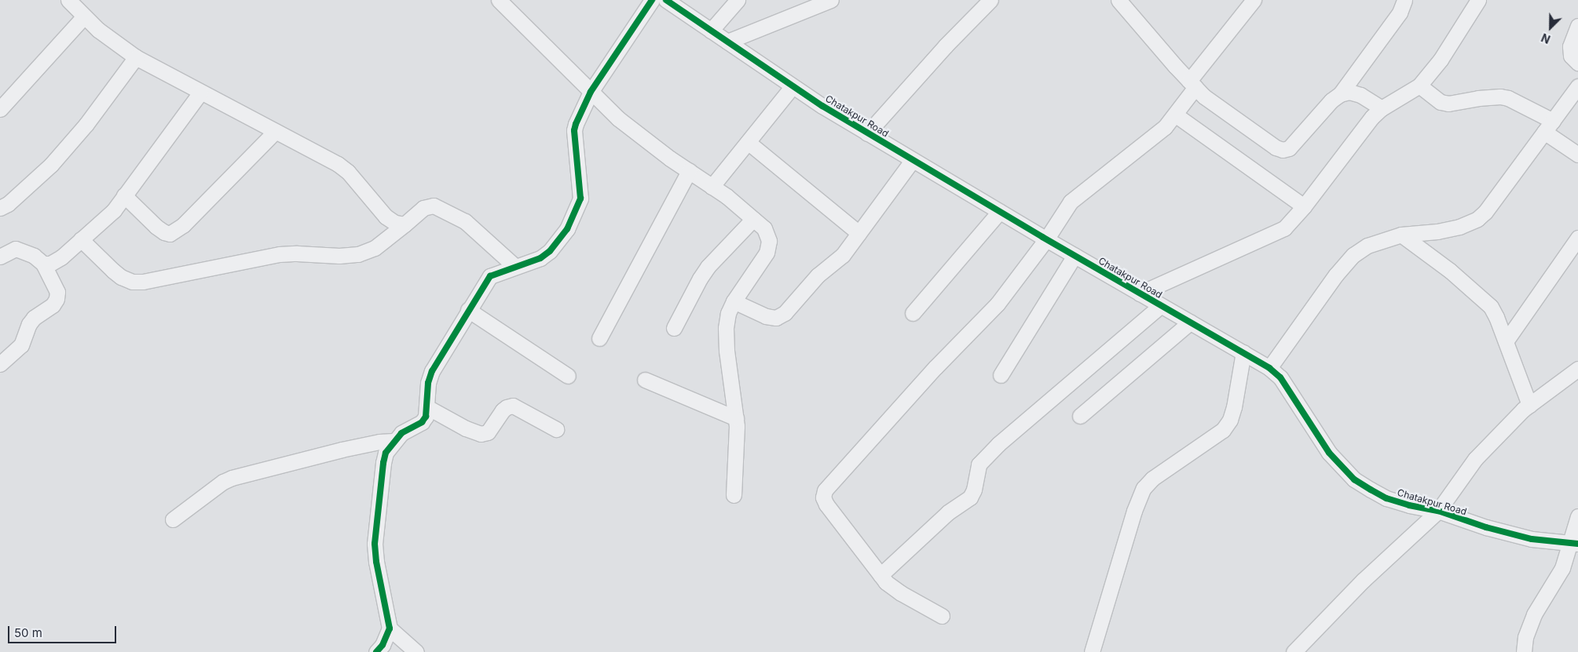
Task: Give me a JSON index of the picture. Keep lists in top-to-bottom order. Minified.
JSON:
{"streets":{"street":["Chatakpur Road"]},"scale_bar":"50 m","north":"bottom left"}
